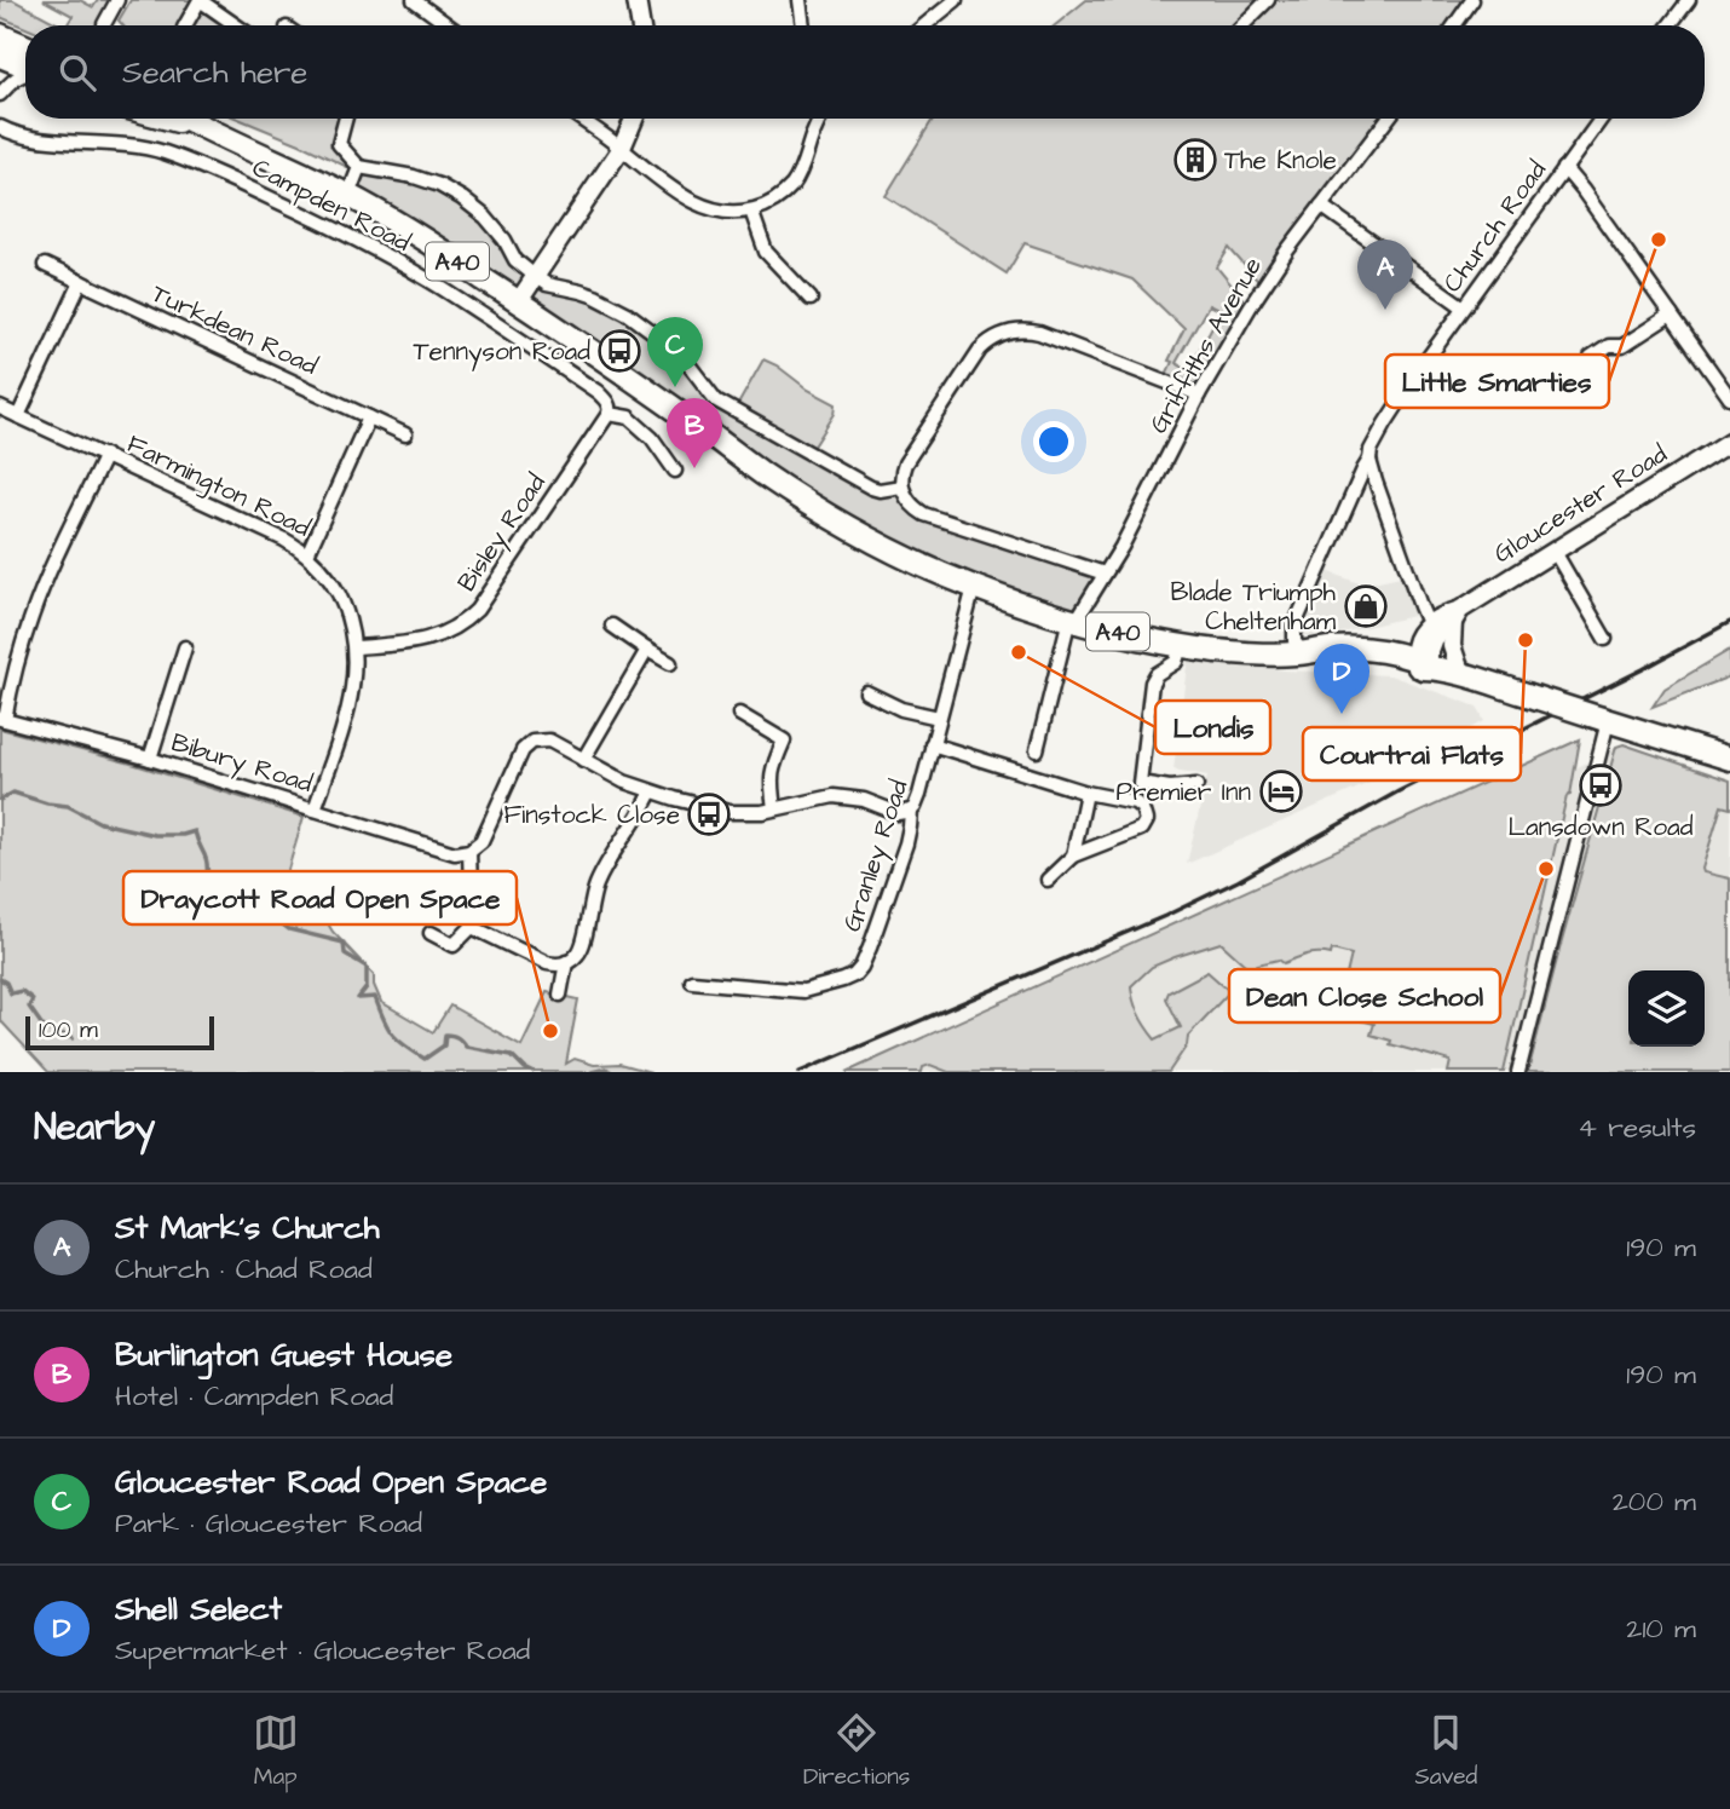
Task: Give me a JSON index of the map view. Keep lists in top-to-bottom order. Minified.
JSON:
{"streets":{"highway":["A40"],"main road":["Gloucester Road"],"street":["Campden Road","Church Road","Turkdean Road","Griffiths Avenue","Farmington Road","Bisley Road","Bibury Road","Granley Road"]},"crossings":[["Campden Road","Bisley Road"],["Church Road","A40"],["A40","Griffiths Avenue"],["A40","Gloucester Road"],["A40","Granley Road"],["Farmington Road","Bisley Road"],["Farmington Road","Bibury Road"]],"places":{"building":["The Knole"],"other":["Little Smarties","Courtrai Flats","Londis","Dean Close School","Draycott Road Open Space"],"bus stop":["Tennyson Road","Lansdown Road","Finstock Close"],"shop":["Blade Triumph Cheltenham"],"hotel":["Premier Inn"]},"scale_bar":"100 m","page":{"search":"Search here","pins":["A","C","B","D"],"scale":"100 m","heading":["Nearby","4 results"],"list":[{"mark":"A","name":"St Mark's Church","note":"Church · Chad Road","value":"190 m"},{"mark":"B","name":"Burlington Guest House","note":"Hotel · Campden Road","value":"190 m"},{"mark":"C","name":"Gloucester Road Open Space","note":"Park · Gloucester Road","value":"200 m"},{"mark":"D","name":"Shell Select","note":"Supermarket · Gloucester Road","value":"210 m"}],"nav":["Map","Directions","Saved"]}}
